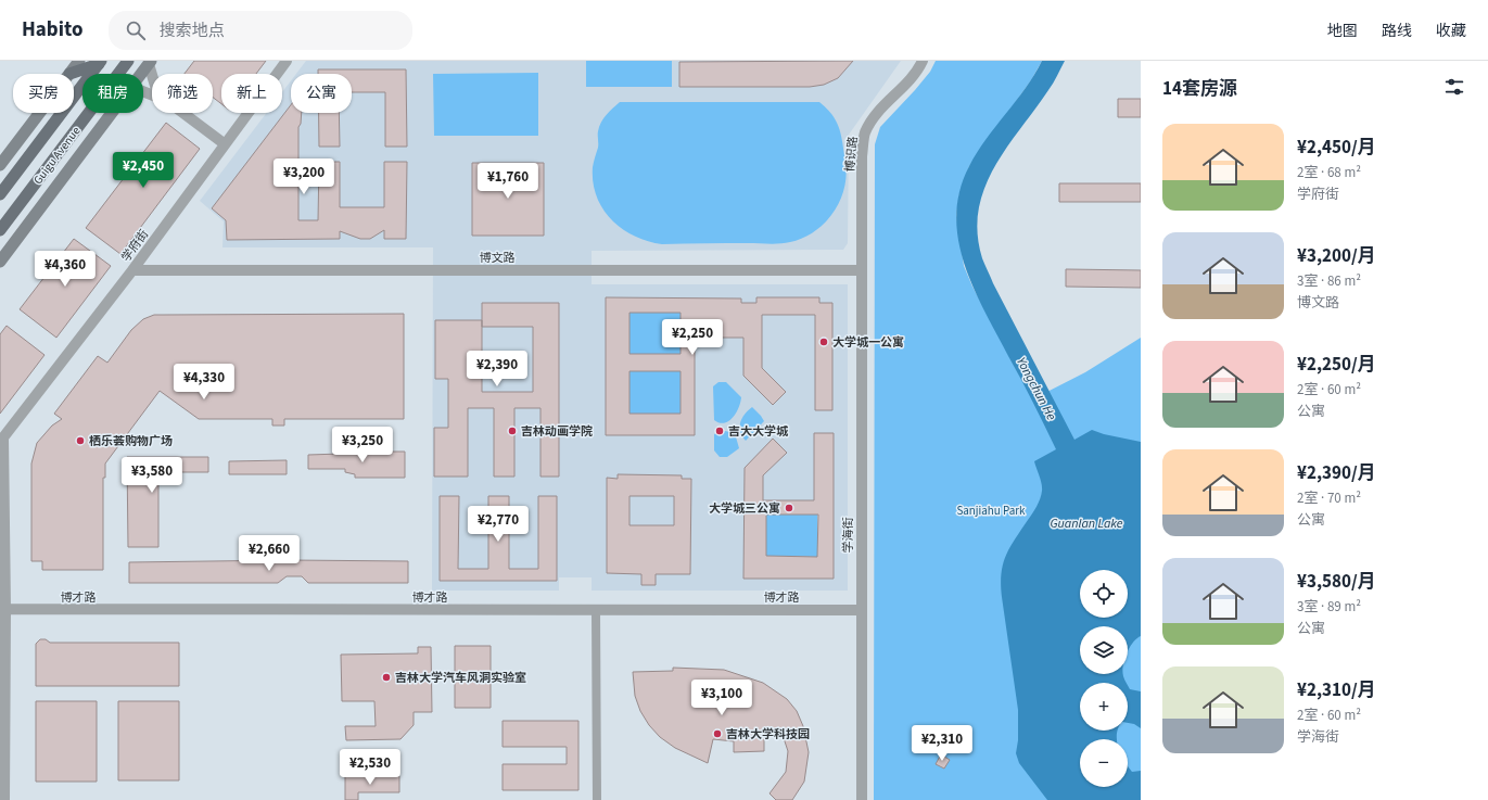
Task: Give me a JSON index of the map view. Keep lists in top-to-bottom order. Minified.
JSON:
{"streets":{"main road":["Guigu Avenue"],"street":["博识路","学府街","博文路","学海街","博才路"]},"crossings":[["博识路","博文路"],["博识路","学海街"],["学府街","博文路"],["博文路","学海街"],["学海街","博才路"]],"water":["Yongchun He","Guanlan Lake"],"parks":["Sanjiahu Park"],"places":["大学城一公寓","吉林动画学院","吉大大学城","栖乐荟购物广场","大学城三公寓","吉林大学汽车风洞实验室","吉林大学科技园"],"page":{"header":"Habito","search":"搜索地点","nav":["地图","路线","收藏"],"heading":"14套房源","chip":["买房","租房","筛选","新上","公寓"],"list":[{"name":"¥2,450/月","note":"2室 · 68 m² · 学府街"},{"name":"¥3,200/月","note":"3室 · 86 m² · 博文路"},{"name":"¥2,250/月","note":"2室 · 60 m² · 公寓"},{"name":"¥2,390/月","note":"2室 · 70 m² · 公寓"},{"name":"¥3,580/月","note":"3室 · 89 m² · 公寓"},{"name":"¥2,310/月","note":"2室 · 60 m² · 学海街"}],"price":["¥2,450","¥3,200","¥1,760","¥4,360","¥2,250","¥2,390","¥4,330","¥3,250","¥3,580","¥2,770","¥2,660","¥3,100","¥2,310","¥2,530"],"map_buttons":["+","−"]}}
